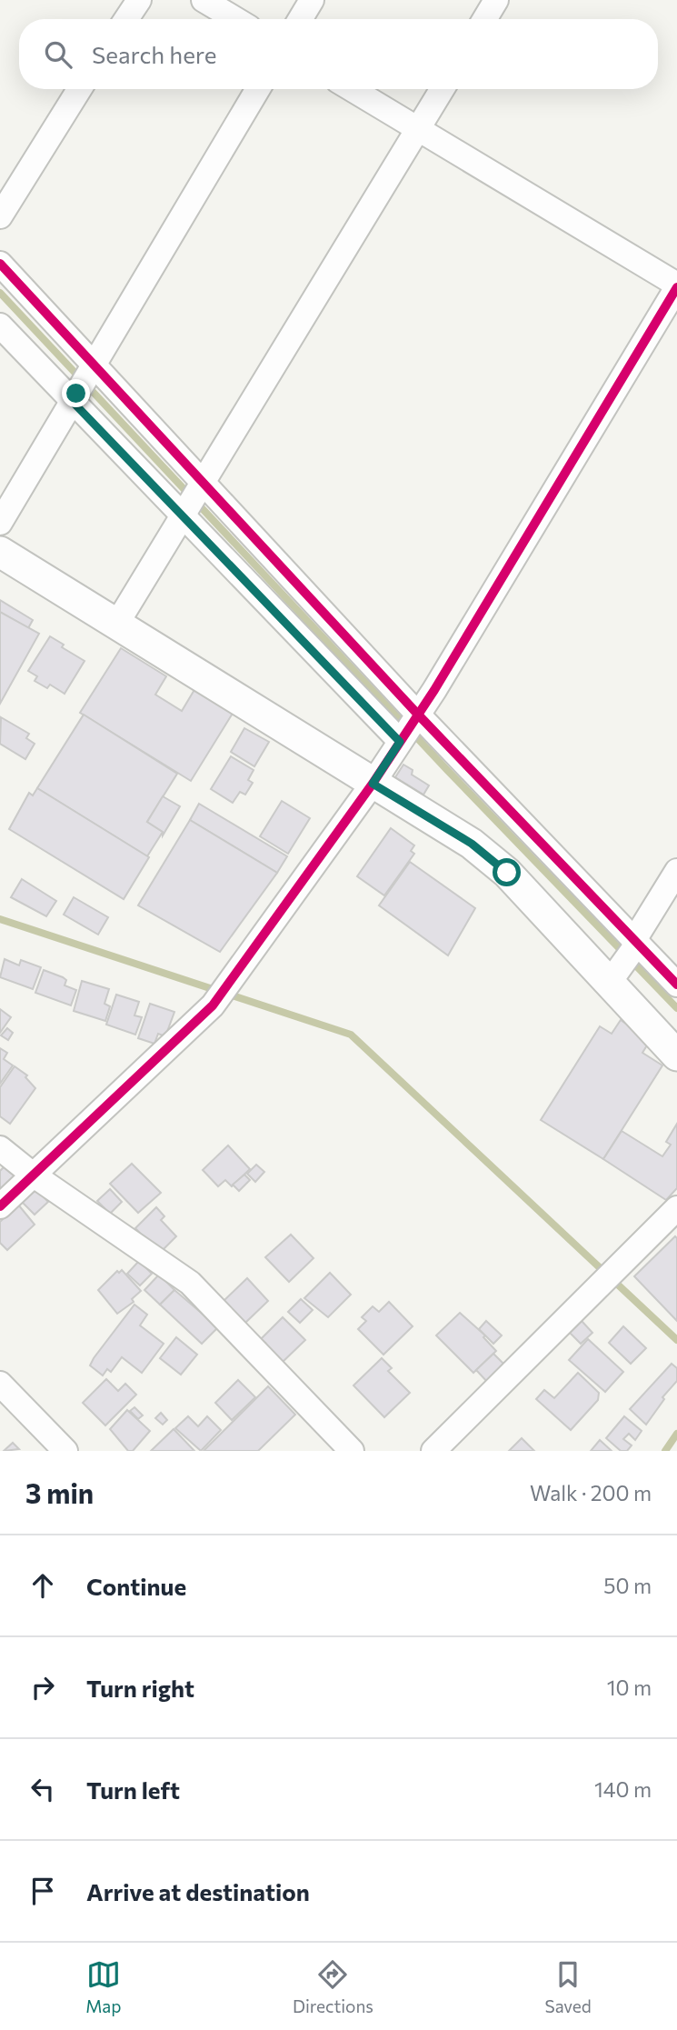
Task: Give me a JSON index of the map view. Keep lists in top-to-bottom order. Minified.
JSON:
{"page":{"search":"Search here","heading":["3 min","Walk · 200 m"],"list":[["Continue","50 m"],["Turn right","10 m"],["Turn left","140 m"],"Arrive at destination"],"nav":["Map","Directions","Saved"]}}
